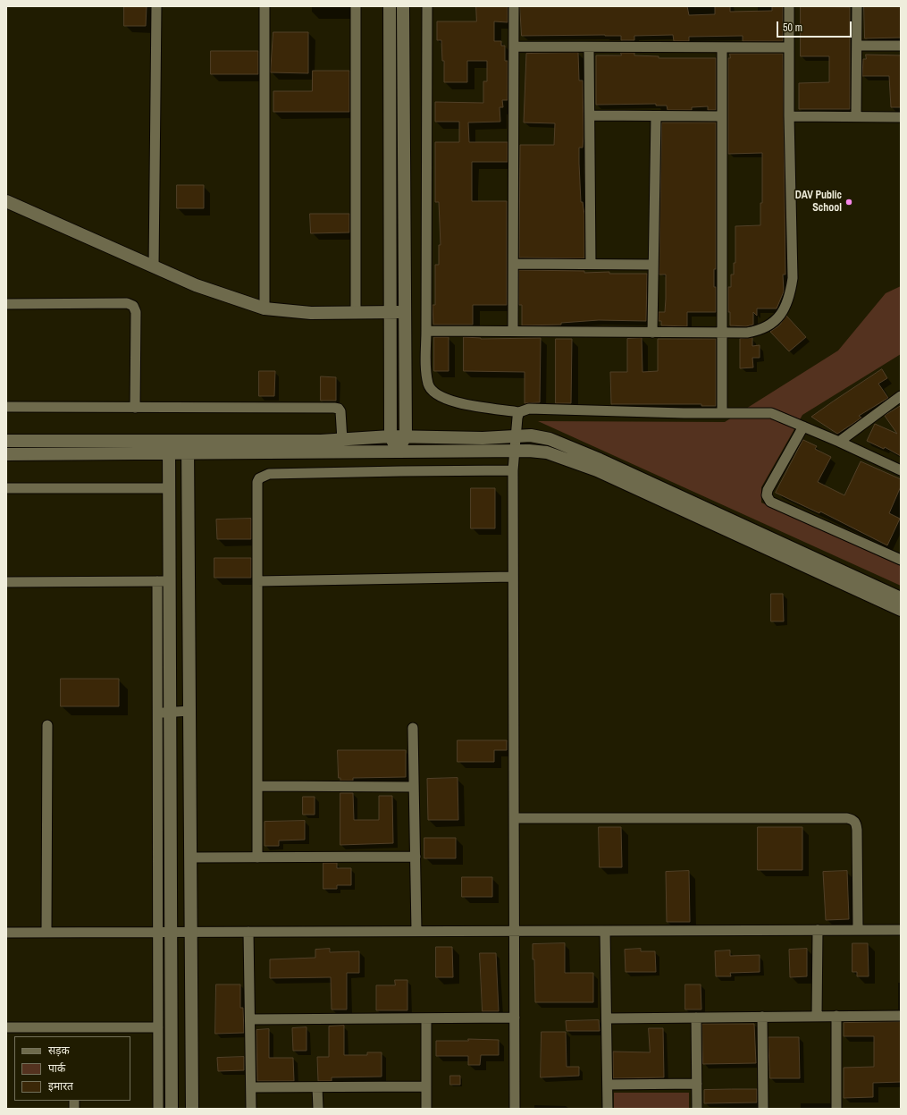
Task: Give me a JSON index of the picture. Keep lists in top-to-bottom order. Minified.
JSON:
{"places":["DAV Public School"],"legend":["सड़क","पार्क","इमारत"],"scale_bar":"50 m"}
